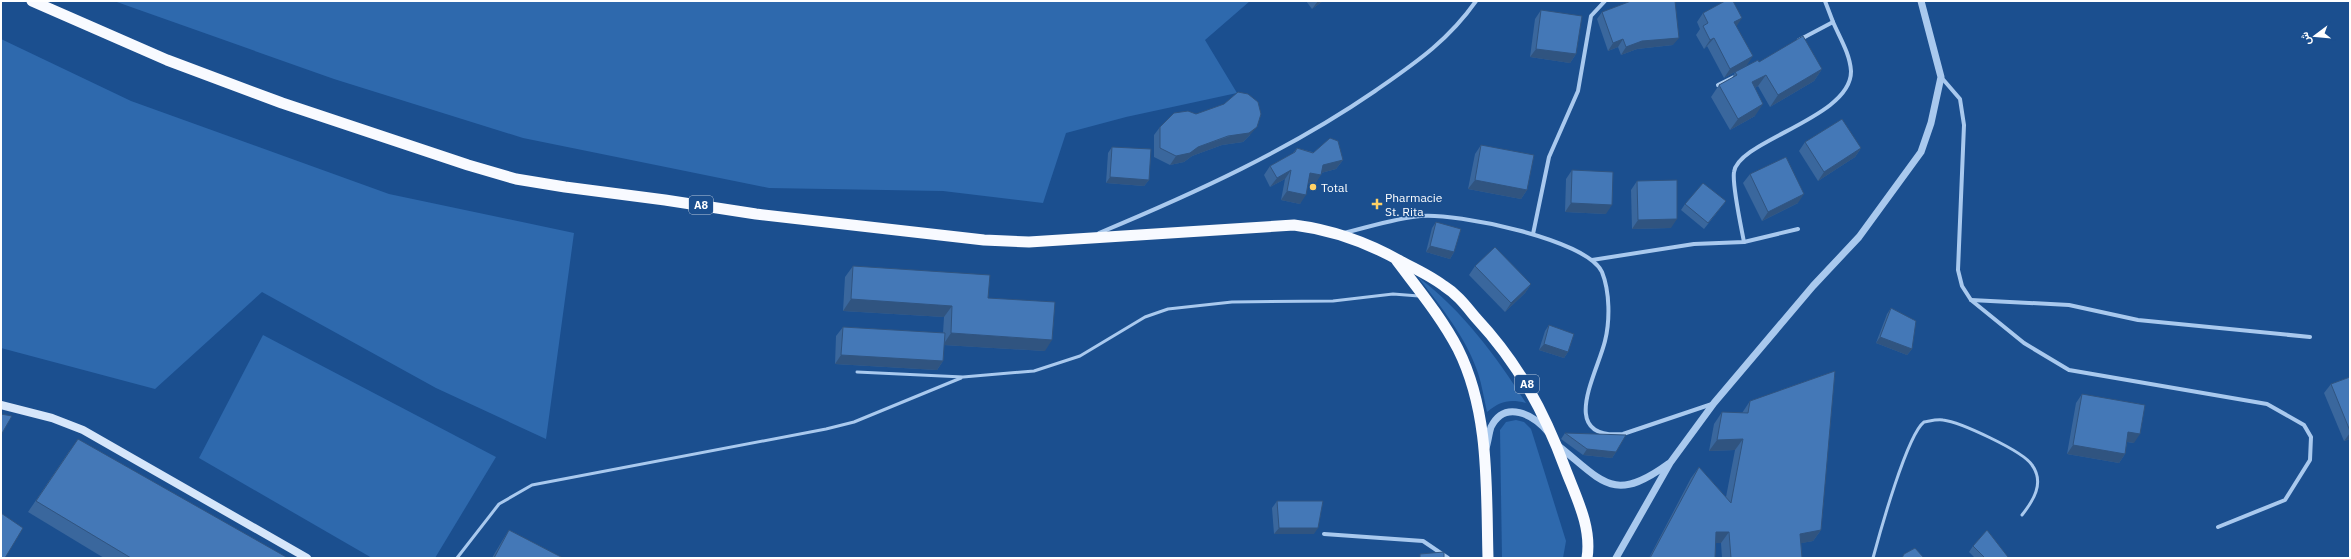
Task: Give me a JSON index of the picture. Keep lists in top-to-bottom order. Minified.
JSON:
{"streets":{"highway":["A8"]},"places":{"other":["Total"],"health":["Pharmacie St. Rita"]},"north":"left"}
